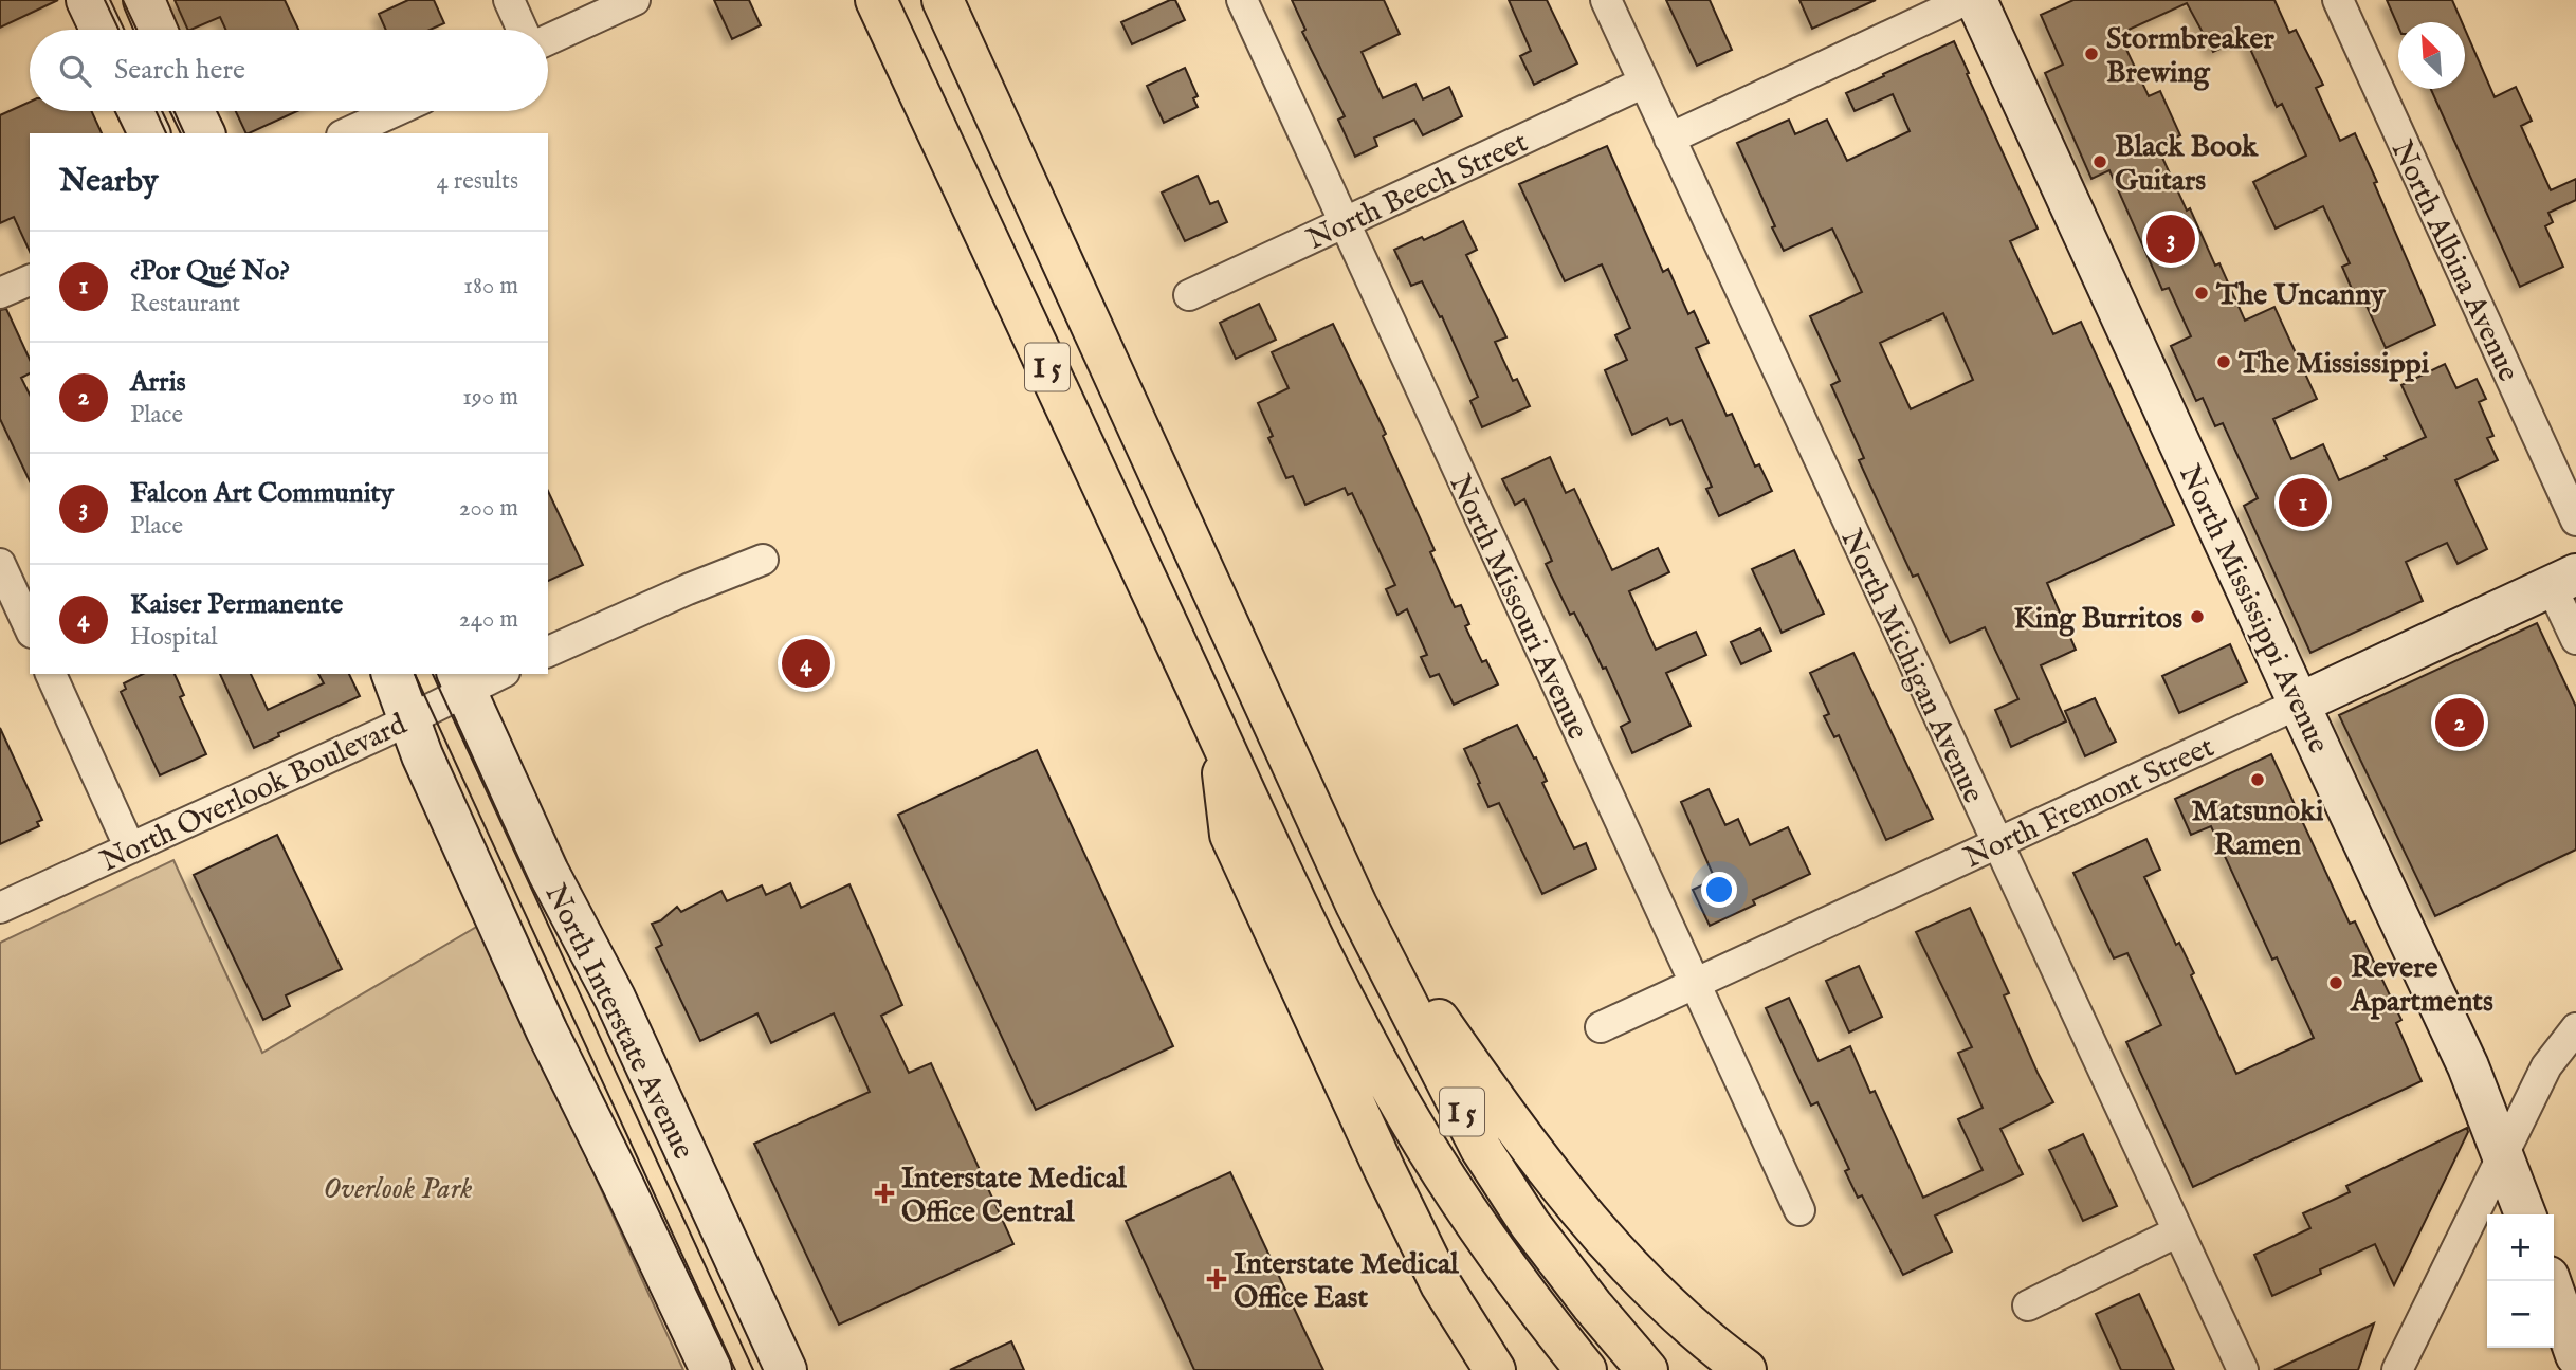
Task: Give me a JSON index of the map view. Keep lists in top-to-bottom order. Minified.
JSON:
{"streets":{"highway":["I 5"],"street":["North Beech Street","North Albina Avenue","North Missouri Avenue","North Mississippi Avenue","North Michigan Avenue","North Overlook Boulevard","North Fremont Street","North Interstate Avenue"]},"crossings":[["North Beech Street","North Missouri Avenue"],["North Beech Street","North Michigan Avenue"],["North Missouri Avenue","North Fremont Street"],["North Mississippi Avenue","North Fremont Street"],["North Michigan Avenue","North Fremont Street"],["North Overlook Boulevard","North Interstate Avenue"]],"parks":["Overlook Park"],"places":{"other":["Stormbreaker Brewing","Black Book Guitars","The Uncanny","The Mississippi","King Burritos","Matsunoki Ramen","Revere Apartments"],"health":["Interstate Medical Office Central","Interstate Medical Office East"]},"north":"top left","page":{"search":"Search here","heading":["Nearby","4 results"],"pins":["3","1","4","2"],"list":[{"mark":"1","name":"¿Por Qué No?","note":"Restaurant","value":"180 m"},{"mark":"2","name":"Arris","note":"Place","value":"190 m"},{"mark":"3","name":"Falcon Art Community","note":"Place","value":"200 m"},{"mark":"4","name":"Kaiser Permanente","note":"Hospital","value":"240 m"}],"map_buttons":["+","−"]}}
